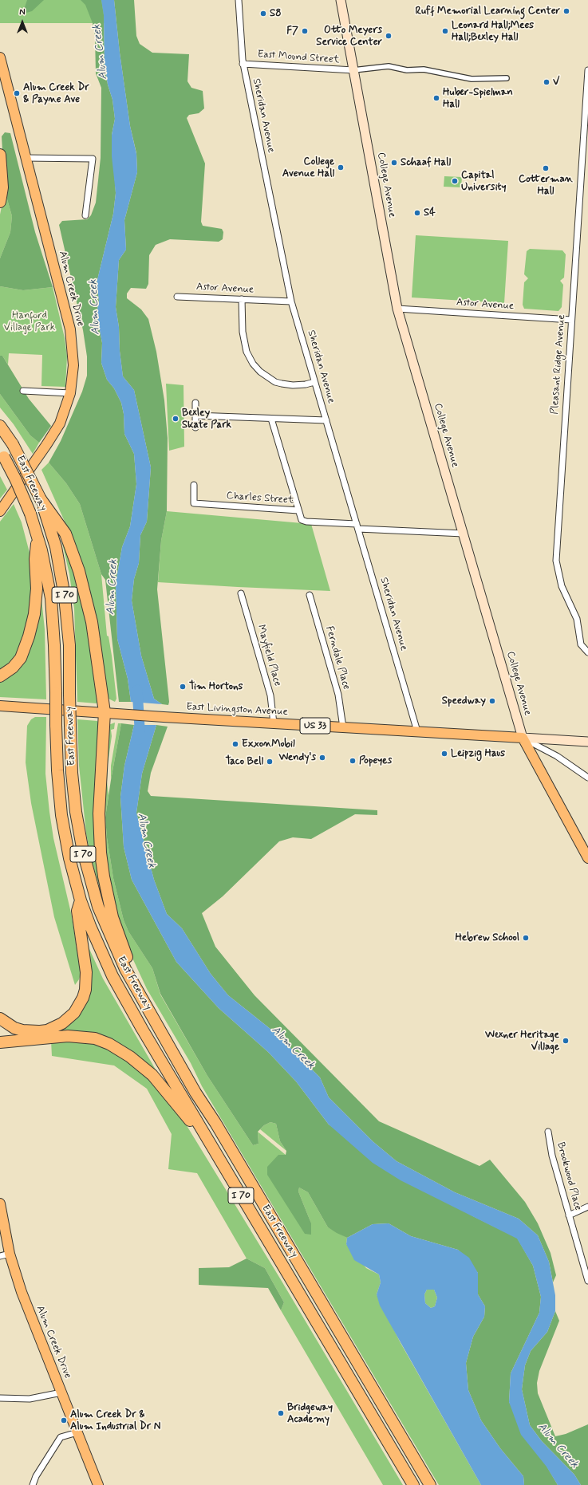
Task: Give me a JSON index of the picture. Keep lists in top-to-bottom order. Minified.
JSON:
{"streets":{"highway":["East Freeway","I 70"],"main road":["College Avenue","Alum Creek Drive","East Livingston Avenue","US 33"],"street":["East Mound Street","Sheridan Avenue","Astor Avenue","Pleasant Ridge Avenue","Charles Street","Mayfield Place","Ferndale Place","Brookwood Place"]},"crossings":[["East Mound Street","Sheridan Avenue"],["East Mound Street","College Avenue"],["Sheridan Avenue","Astor Avenue"],["Sheridan Avenue","Charles Street"],["Sheridan Avenue","East Livingston Avenue"],["College Avenue","Astor Avenue"],["College Avenue","Charles Street"],["College Avenue","East Livingston Avenue"],["Astor Avenue","Pleasant Ridge Avenue"],["Mayfield Place","East Livingston Avenue"],["Ferndale Place","East Livingston Avenue"]],"water":["Alum Creek"],"parks":["Hanford Village Park"],"places":["Ruff Memorial Learning Center","S8","F7","Leonard Hall;Mees Hall;Bexley Hall","Otto Meyers Service Center","V","Alum Creek Dr & Payne Ave","Huber-Spielman Hall","Schaaf Hall","College Avenue Hall","Cotterman Hall","Capital University","S4","Bexley Skate Park","Tim Hortons","Speedway","ExxonMobil","Leipzig Haus","Wendy's","Popeyes","Taco Bell","Hebrew School","Wexner Heritage Village","Bridgeway Academy","Alum Creek Dr & Alum Industrial Dr N"],"north":"top"}
